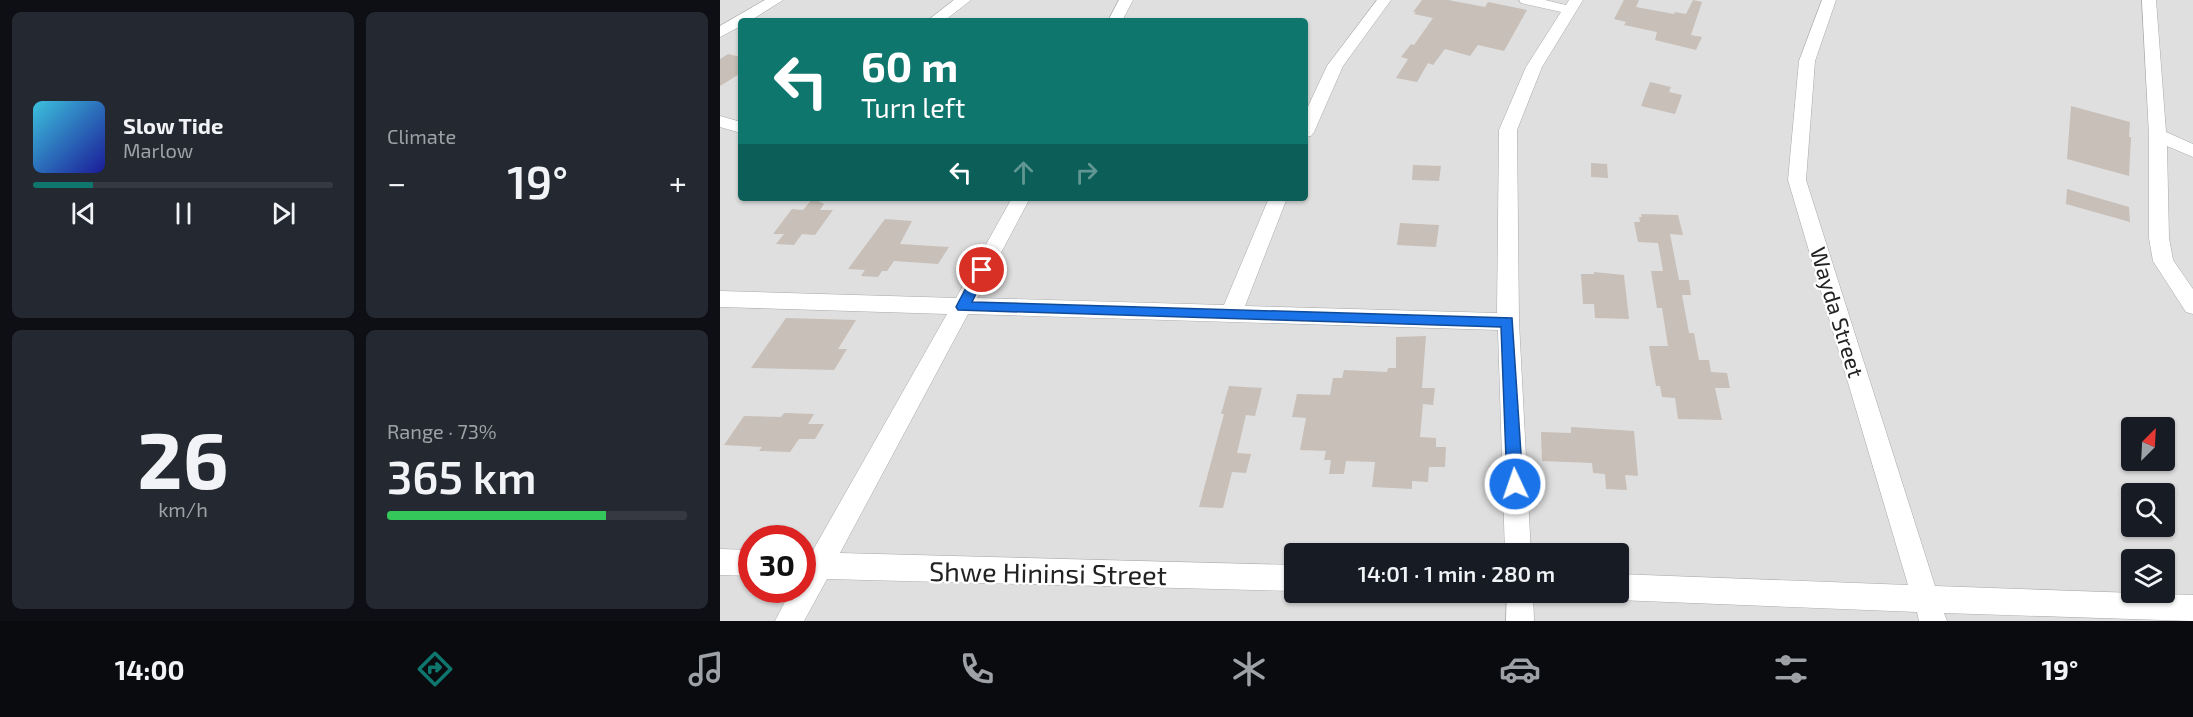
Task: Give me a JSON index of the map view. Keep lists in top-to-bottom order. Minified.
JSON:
{"streets":{"street":["Wayda Street","Shwe Hininsi Street"]},"north":"top right","page":{"tile":["Climate",["26","km/h"],["Range · 73%","365 km"]],"turn":["60 m","Turn left"],"song":["Slow Tide","Marlow"],"heat":["−","19°","+"],"limit":"30","trip":"14:01 · 1 min · 280 m","tabs":["14:00","19°"]}}
